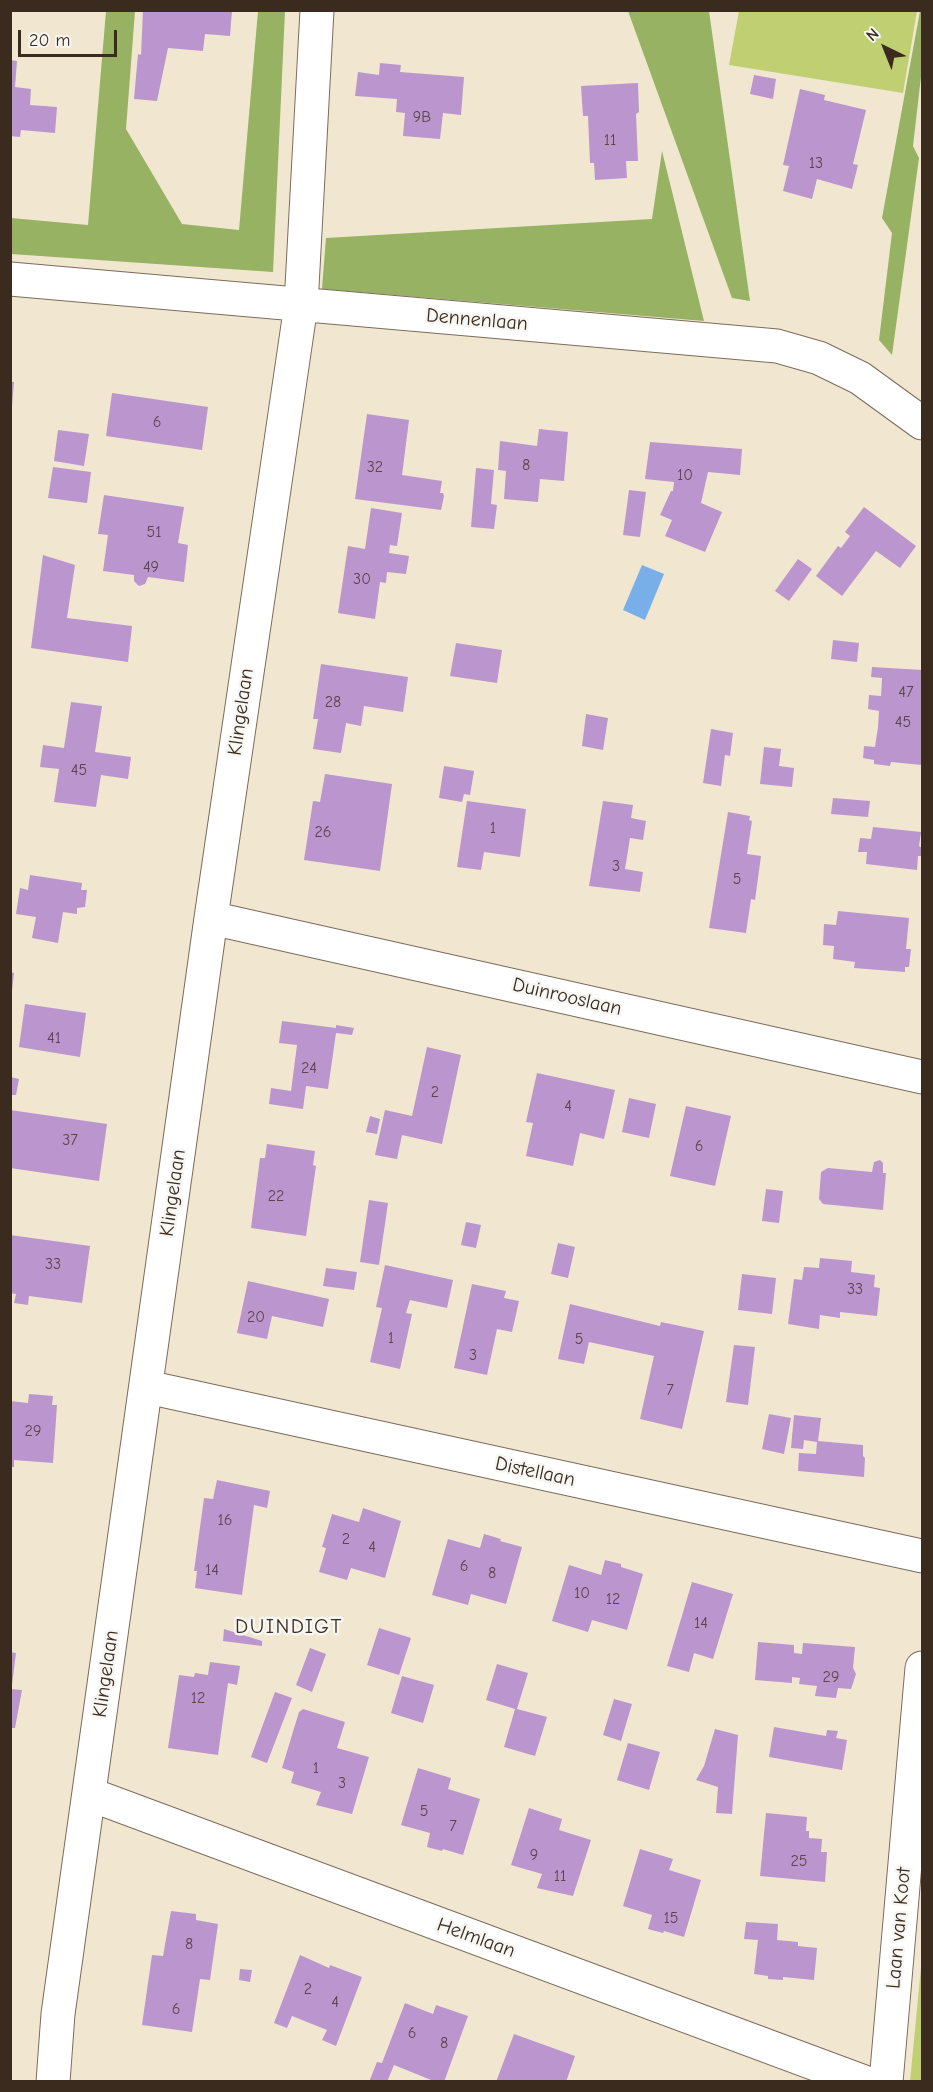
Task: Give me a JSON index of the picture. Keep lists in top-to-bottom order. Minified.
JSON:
{"streets":{"street":["Dennenlaan","Klingelaan","Duinrooslaan","Distellaan","Laan van Koot","Helmlaan"]},"crossings":[["Dennenlaan","Klingelaan"],["Klingelaan","Duinrooslaan"],["Klingelaan","Distellaan"],["Klingelaan","Helmlaan"]],"districts":["DUINDIGT"],"house_numbers":["9B","11","13","6","8","32","10","51","49","30","47","28","45","45","1","26","3","5","41","24","2","4","37","6","22","33","33","20","1","5","3","7","29","16","2","4","6","14","8","10","12","14","29","12","1","3","5","7","9","25","11","15","8","2","4","6","6","8"],"scale_bar":"20 m","north":"top left"}
